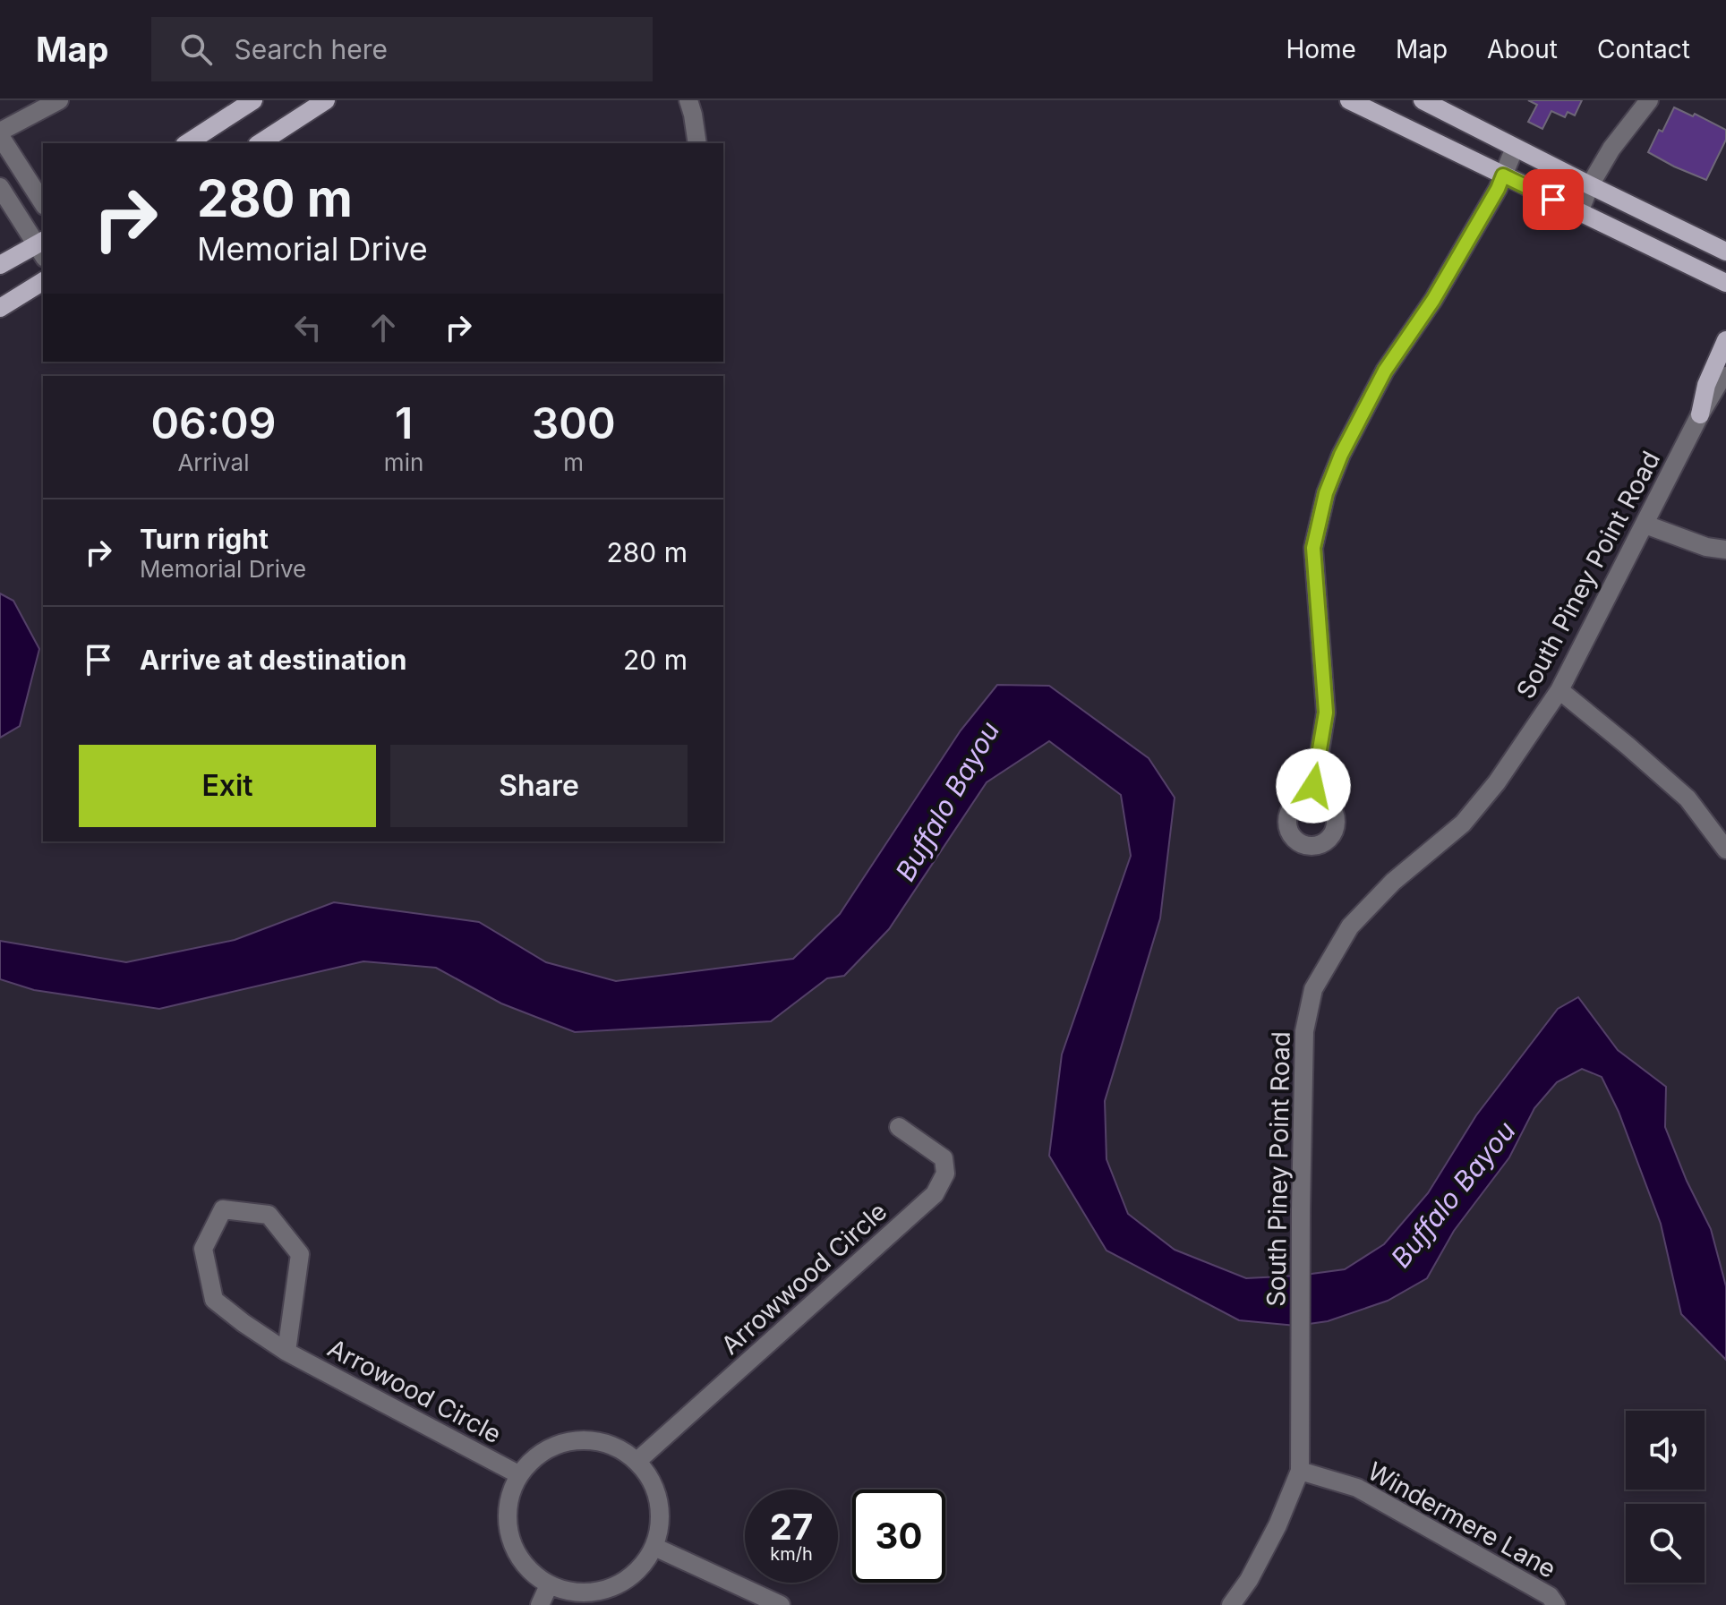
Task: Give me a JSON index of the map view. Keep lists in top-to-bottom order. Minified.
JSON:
{"streets":{"street":["South Piney Point Road","Arrowwood Circle","Arrowood Circle","Windermere Lane"]},"crossings":[["South Piney Point Road","Windermere Lane"],["Arrowwood Circle","Arrowood Circle"]],"water":["Buffalo Bayou"],"page":{"header":"Map","search":"Search here","nav":["Home","Map","About","Contact"],"turn":["280 m","Memorial Drive"],"eta":["06:09","Arrival","1","min","300","m"],"list":[{"name":"Turn right","note":"Memorial Drive","value":"280 m"},{"name":"Arrive at destination","value":"20 m"}],"buttons":["Exit","Share"],"speed":"27 km/h","limit":"30"}}
